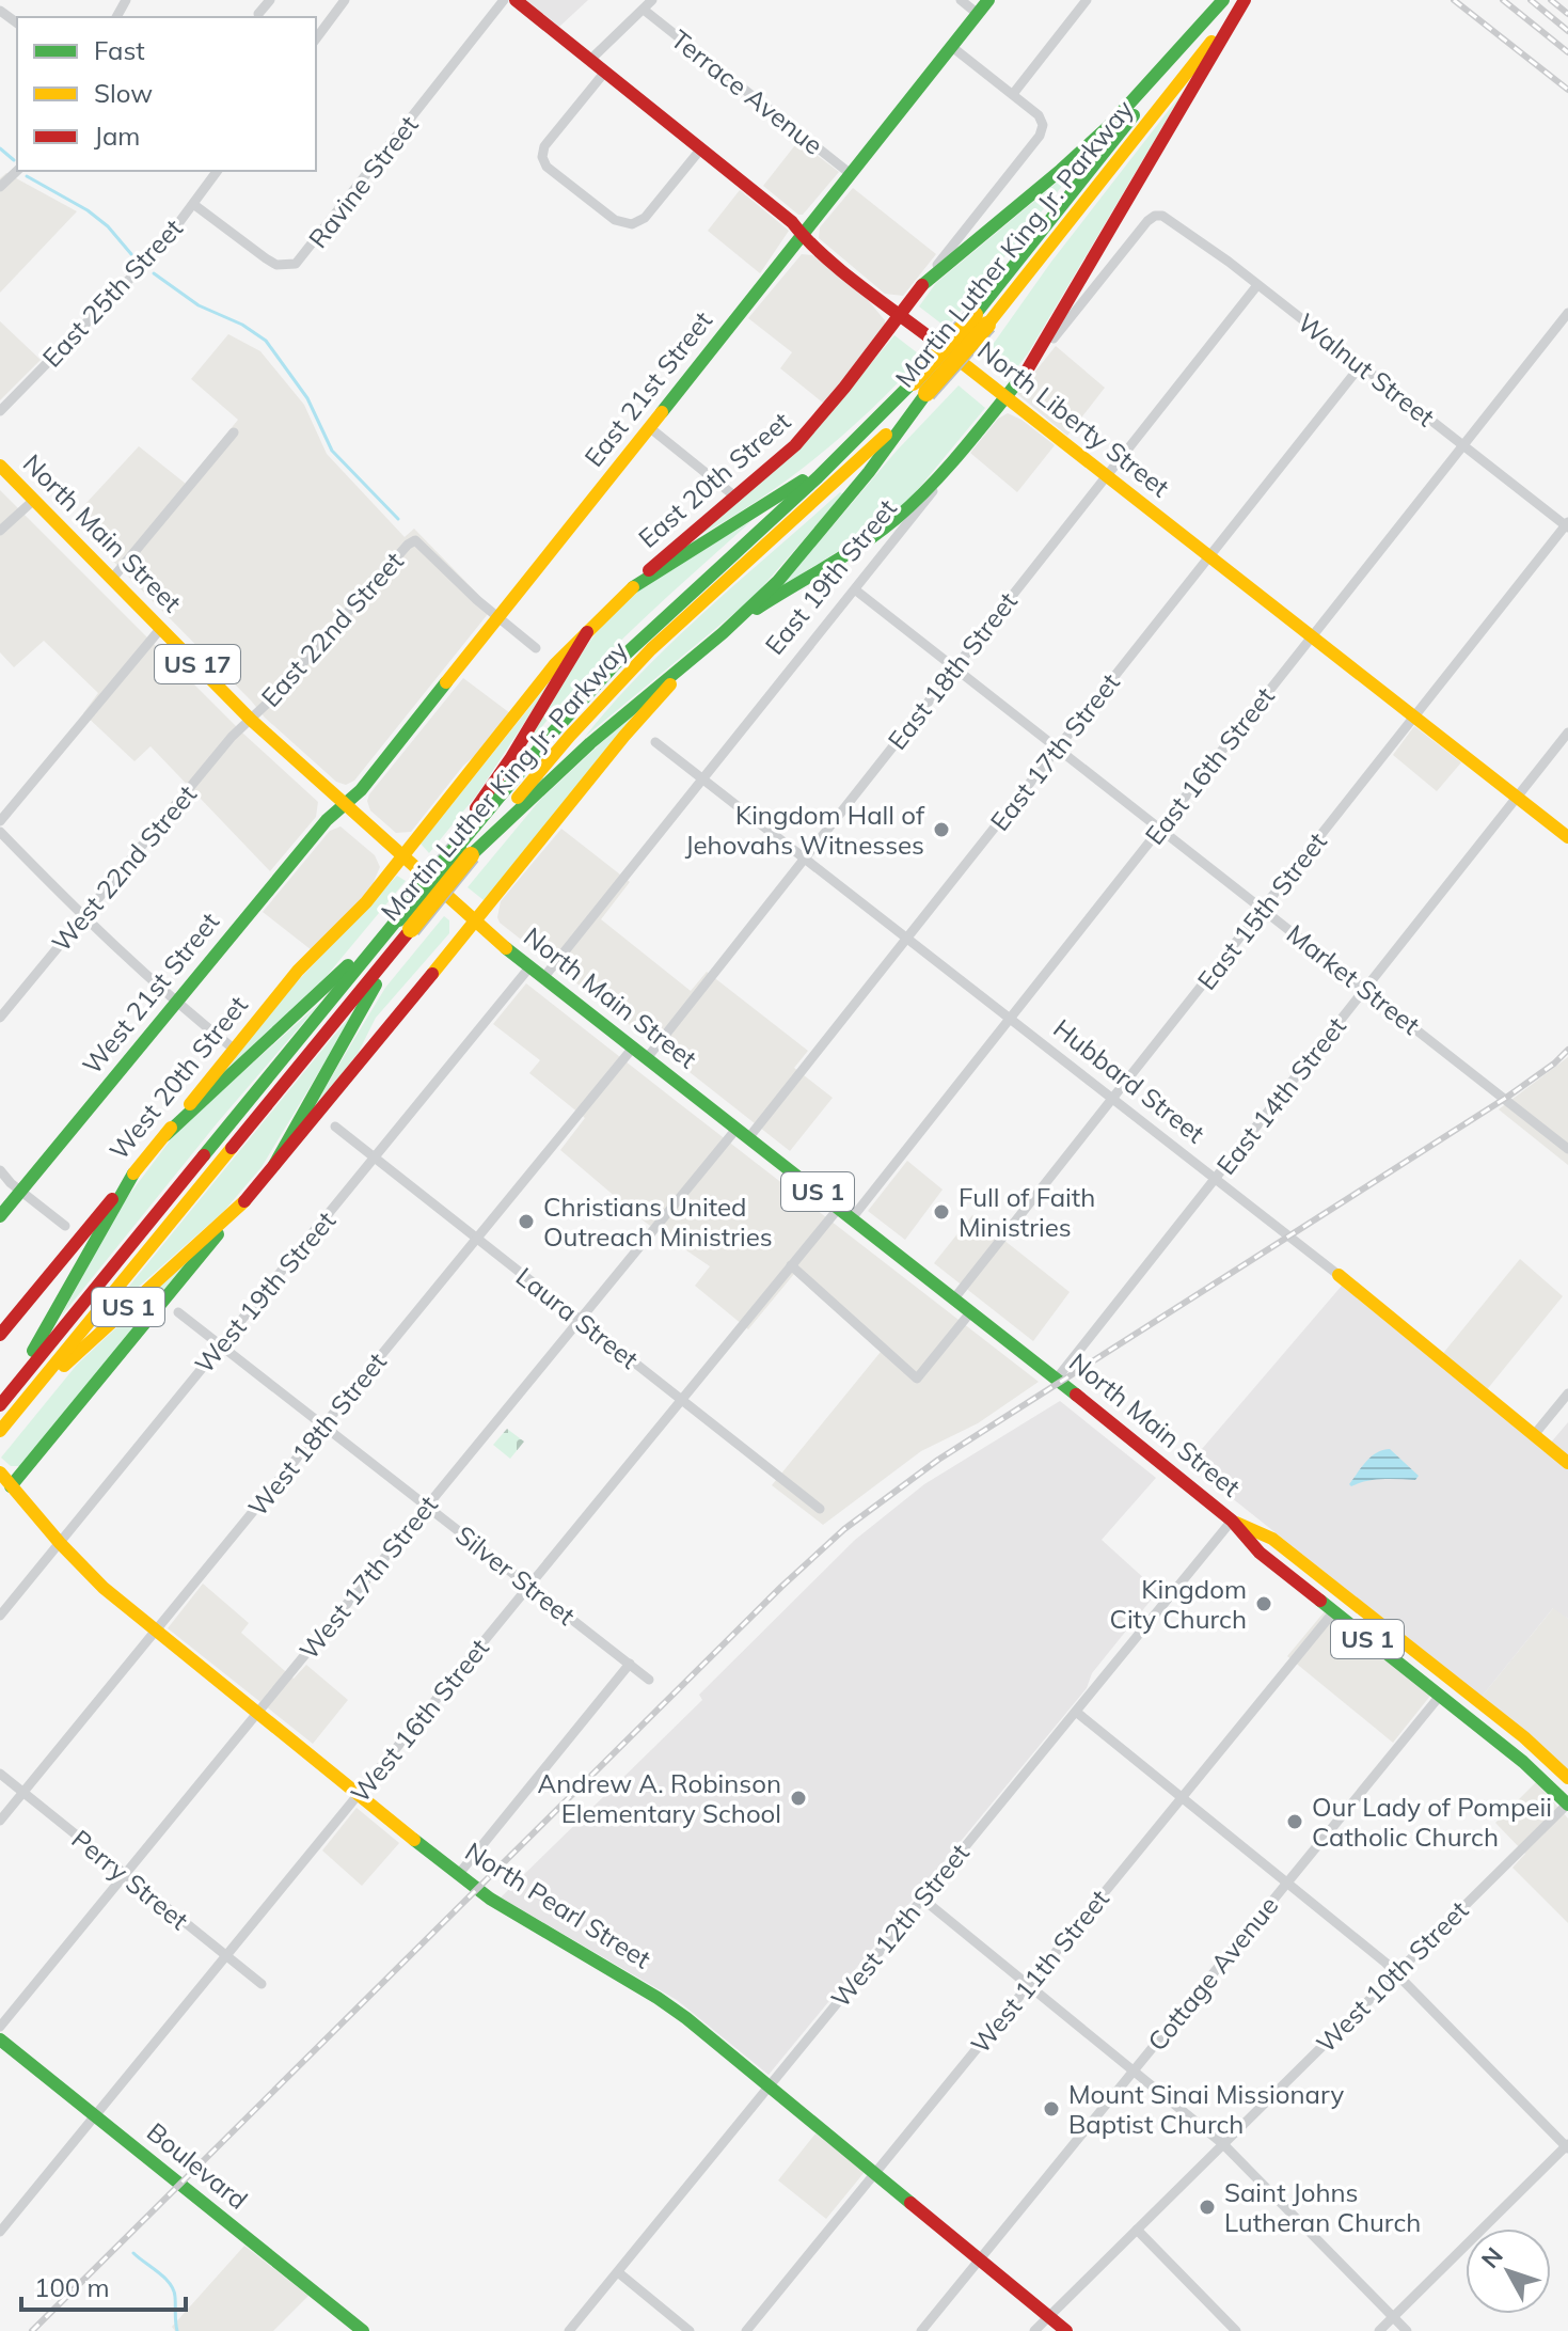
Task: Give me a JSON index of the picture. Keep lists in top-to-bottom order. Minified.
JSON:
{"streets":{"main road":["Martin Luther King Jr. Parkway","East 21st Street","North Liberty Street","East 20th Street","North Main Street","East 19th Street","US 17","West 21st Street","West 20th Street","Hubbard Street","US 1","North Pearl Street","Boulevard"],"street":["Terrace Avenue","Ravine Street","East 25th Street","Walnut Street","East 22nd Street","East 18th Street","East 17th Street","East 16th Street","West 22nd Street","East 15th Street","Market Street","East 14th Street","West 19th Street","Laura Street","West 18th Street","Silver Street","West 17th Street","West 16th Street","Perry Street","West 12th Street","West 11th Street","Cottage Avenue","West 10th Street"]},"crossings":[["Terrace Avenue","East 21st Street"],["Ravine Street","East 25th Street"],["Martin Luther King Jr. Parkway","US 1"],["Walnut Street","East 19th Street"],["Walnut Street","East 18th Street"],["Walnut Street","East 17th Street"],["Walnut Street","East 16th Street"],["Walnut Street","East 15th Street"],["East 21st Street","North Liberty Street"],["East 21st Street","North Main Street"],["East 21st Street","East 22nd Street"],["East 21st Street","West 21st Street"],["North Liberty Street","East 20th Street"],["North Liberty Street","East 19th Street"],["North Liberty Street","East 18th Street"],["North Liberty Street","East 17th Street"],["North Liberty Street","East 16th Street"],["North Liberty Street","East 15th Street"],["North Liberty Street","East 14th Street"],["East 20th Street","North Main Street"],["East 20th Street","West 20th Street"],["North Main Street","East 19th Street"],["North Main Street","East 22nd Street"],["North Main Street","East 18th Street"],["North Main Street","East 17th Street"],["North Main Street","East 16th Street"],["North Main Street","West 22nd Street"],["North Main Street","East 15th Street"],["North Main Street","West 21st Street"],["North Main Street","West 20th Street"],["North Main Street","East 14th Street"],["North Main Street","US 1"],["North Main Street","West 19th Street"],["North Main Street","West 18th Street"],["North Main Street","West 17th Street"],["North Main Street","West 16th Street"],["North Main Street","West 12th Street"],["North Main Street","West 11th Street"],["North Main Street","Cottage Avenue"],["North Main Street","West 10th Street"],["East 19th Street","Market Street"],["East 19th Street","Hubbard Street"],["East 19th Street","West 19th Street"],["East 22nd Street","West 22nd Street"],["East 18th Street","Market Street"],["East 18th Street","Hubbard Street"],["East 18th Street","West 18th Street"],["East 17th Street","Market Street"],["East 17th Street","Hubbard Street"],["East 17th Street","West 17th Street"],["East 16th Street","Market Street"],["East 16th Street","Hubbard Street"],["East 16th Street","West 16th Street"],["East 15th Street","Market Street"],["East 15th Street","Hubbard Street"],["Market Street","East 14th Street"],["Hubbard Street","East 14th Street"],["West 19th Street","Laura Street"],["West 19th Street","Silver Street"],["West 19th Street","North Pearl Street"],["Laura Street","West 18th Street"],["Laura Street","West 17th Street"],["Laura Street","West 16th Street"],["West 18th Street","Silver Street"],["West 18th Street","Perry Street"],["West 18th Street","North Pearl Street"],["Silver Street","West 17th Street"],["Silver Street","West 16th Street"],["West 17th Street","Perry Street"],["West 17th Street","North Pearl Street"],["West 16th Street","Perry Street"],["West 16th Street","North Pearl Street"],["West 16th Street","Boulevard"],["North Pearl Street","West 12th Street"],["North Pearl Street","West 11th Street"],["North Pearl Street","Cottage Avenue"],["North Pearl Street","West 10th Street"]],"places":["Kingdom Hall of Jehovahs Witnesses","Full of Faith Ministries","Christians United Outreach Ministries","Kingdom City Church","Andrew A. Robinson Elementary School","Our Lady of Pompeii Catholic Church","Mount Sinai Missionary Baptist Church","Saint Johns Lutheran Church"],"legend":["Fast","Slow","Jam"],"scale_bar":"100 m","north":"top left"}
